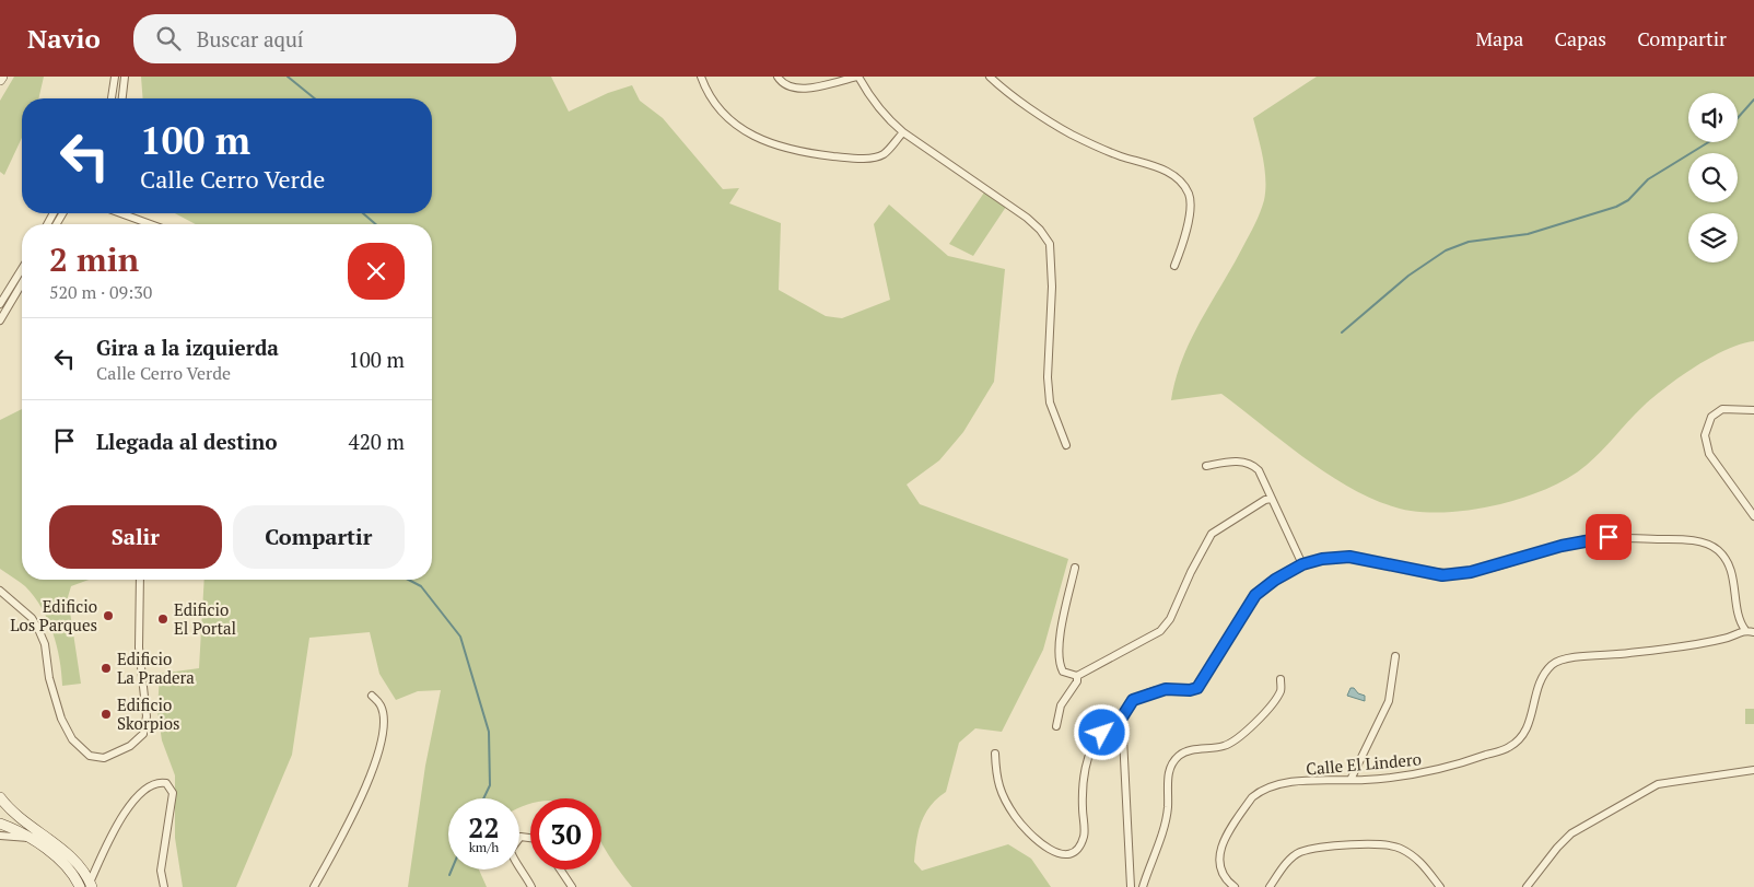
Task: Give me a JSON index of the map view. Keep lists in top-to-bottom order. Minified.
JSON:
{"streets":{"street":["Calle El Lindero"]},"places":["Edificio Los Parques","Edificio El Portal","Edificio La Pradera","Edificio Skorpios"],"page":{"header":"Navio","search":"Buscar aquí","nav":["Mapa","Capas","Compartir"],"turn":["100 m","Calle Cerro Verde"],"heading":["2 min","520 m · 09:30"],"list":[{"name":"Gira a la izquierda","note":"Calle Cerro Verde","value":"100 m"},{"name":"Llegada al destino","value":"420 m"}],"buttons":["Salir","Compartir"],"speed":"22 km/h","limit":"30"}}
